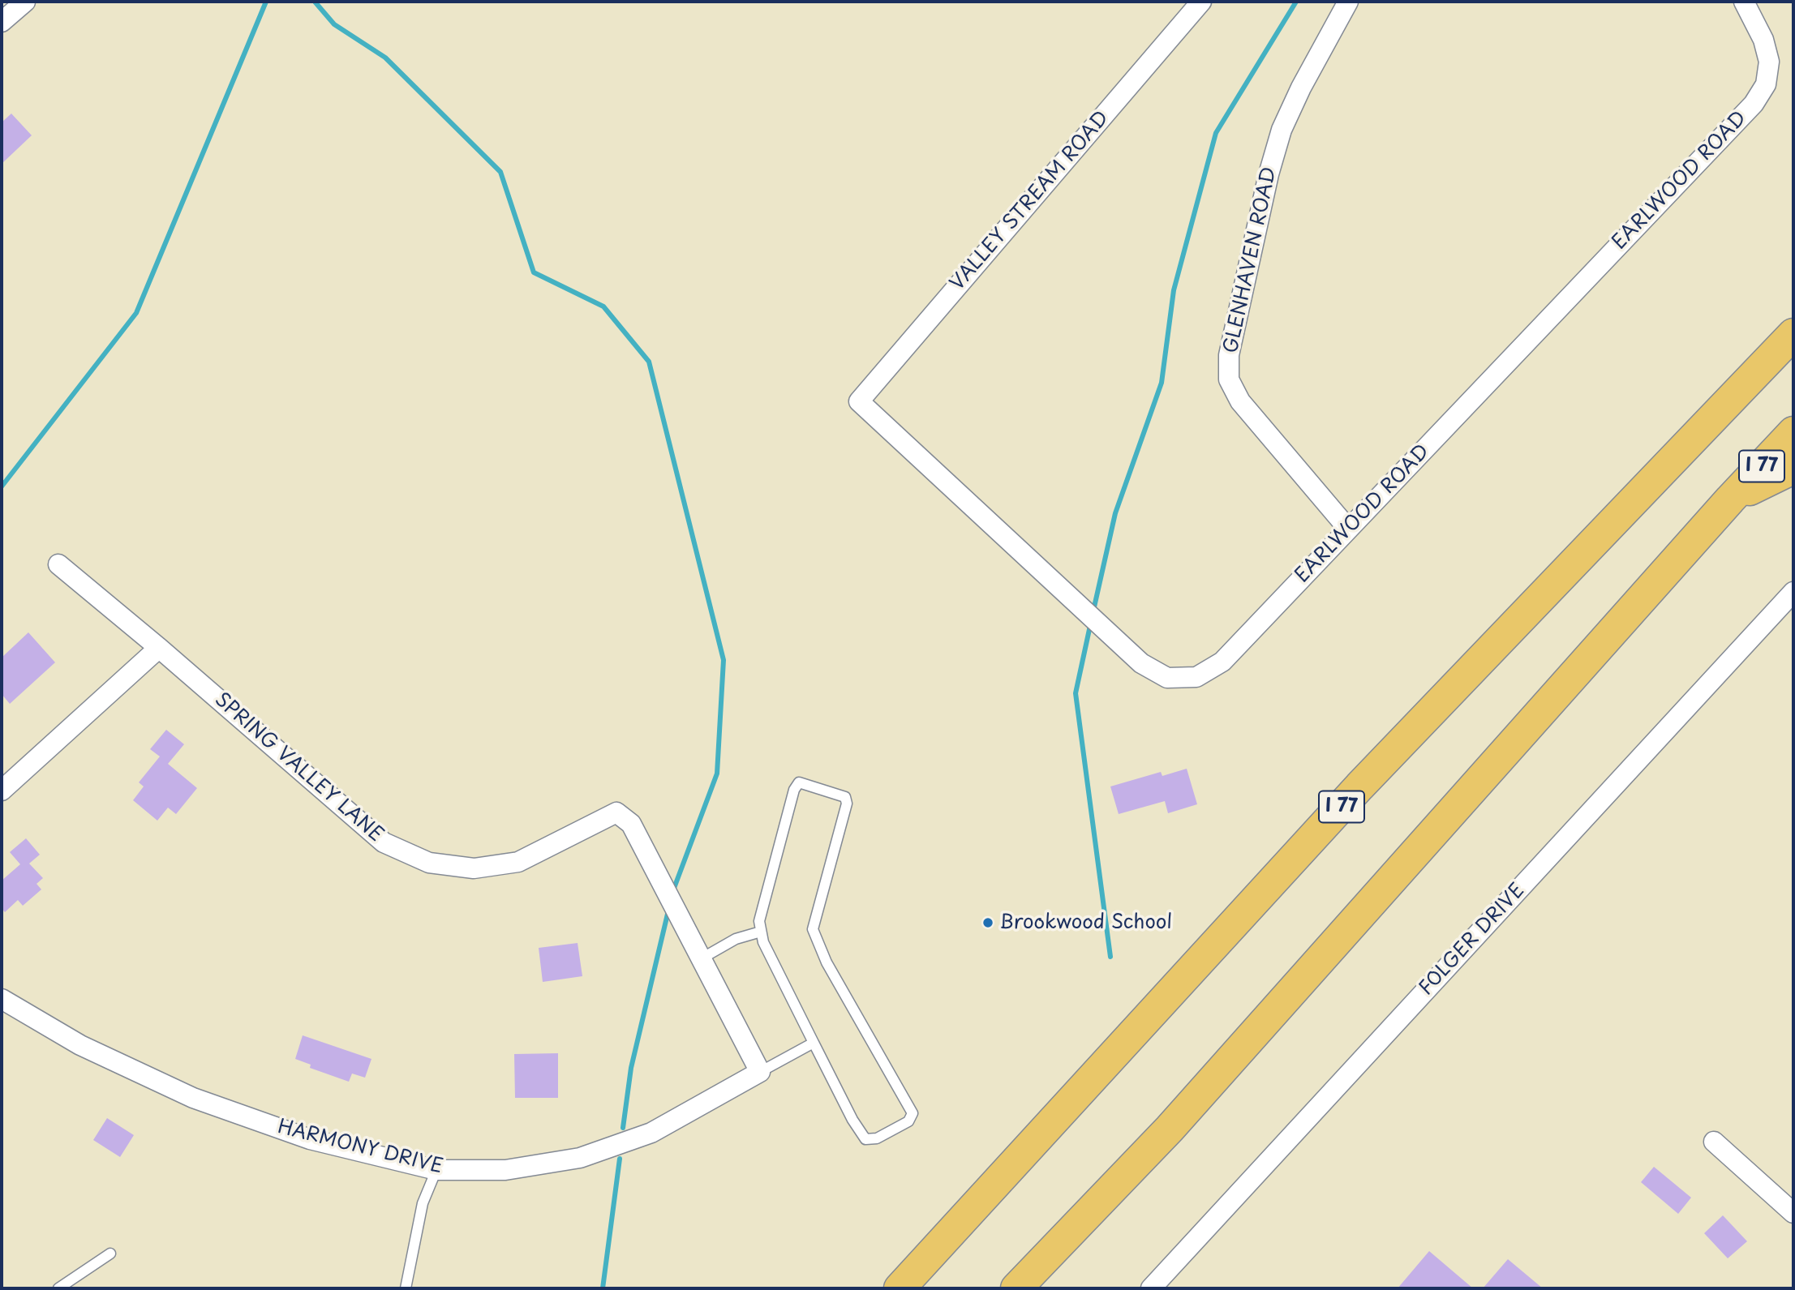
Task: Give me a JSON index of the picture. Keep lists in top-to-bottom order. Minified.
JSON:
{"streets":{"highway":["I 77"],"street":["EARLWOOD ROAD","VALLEY STREAM ROAD","GLENHAVEN ROAD","SPRING VALLEY LANE","FOLGER DRIVE","HARMONY DRIVE"]},"crossings":[["EARLWOOD ROAD","VALLEY STREAM ROAD"],["EARLWOOD ROAD","GLENHAVEN ROAD"],["SPRING VALLEY LANE","HARMONY DRIVE"]],"places":["Brookwood School"]}
